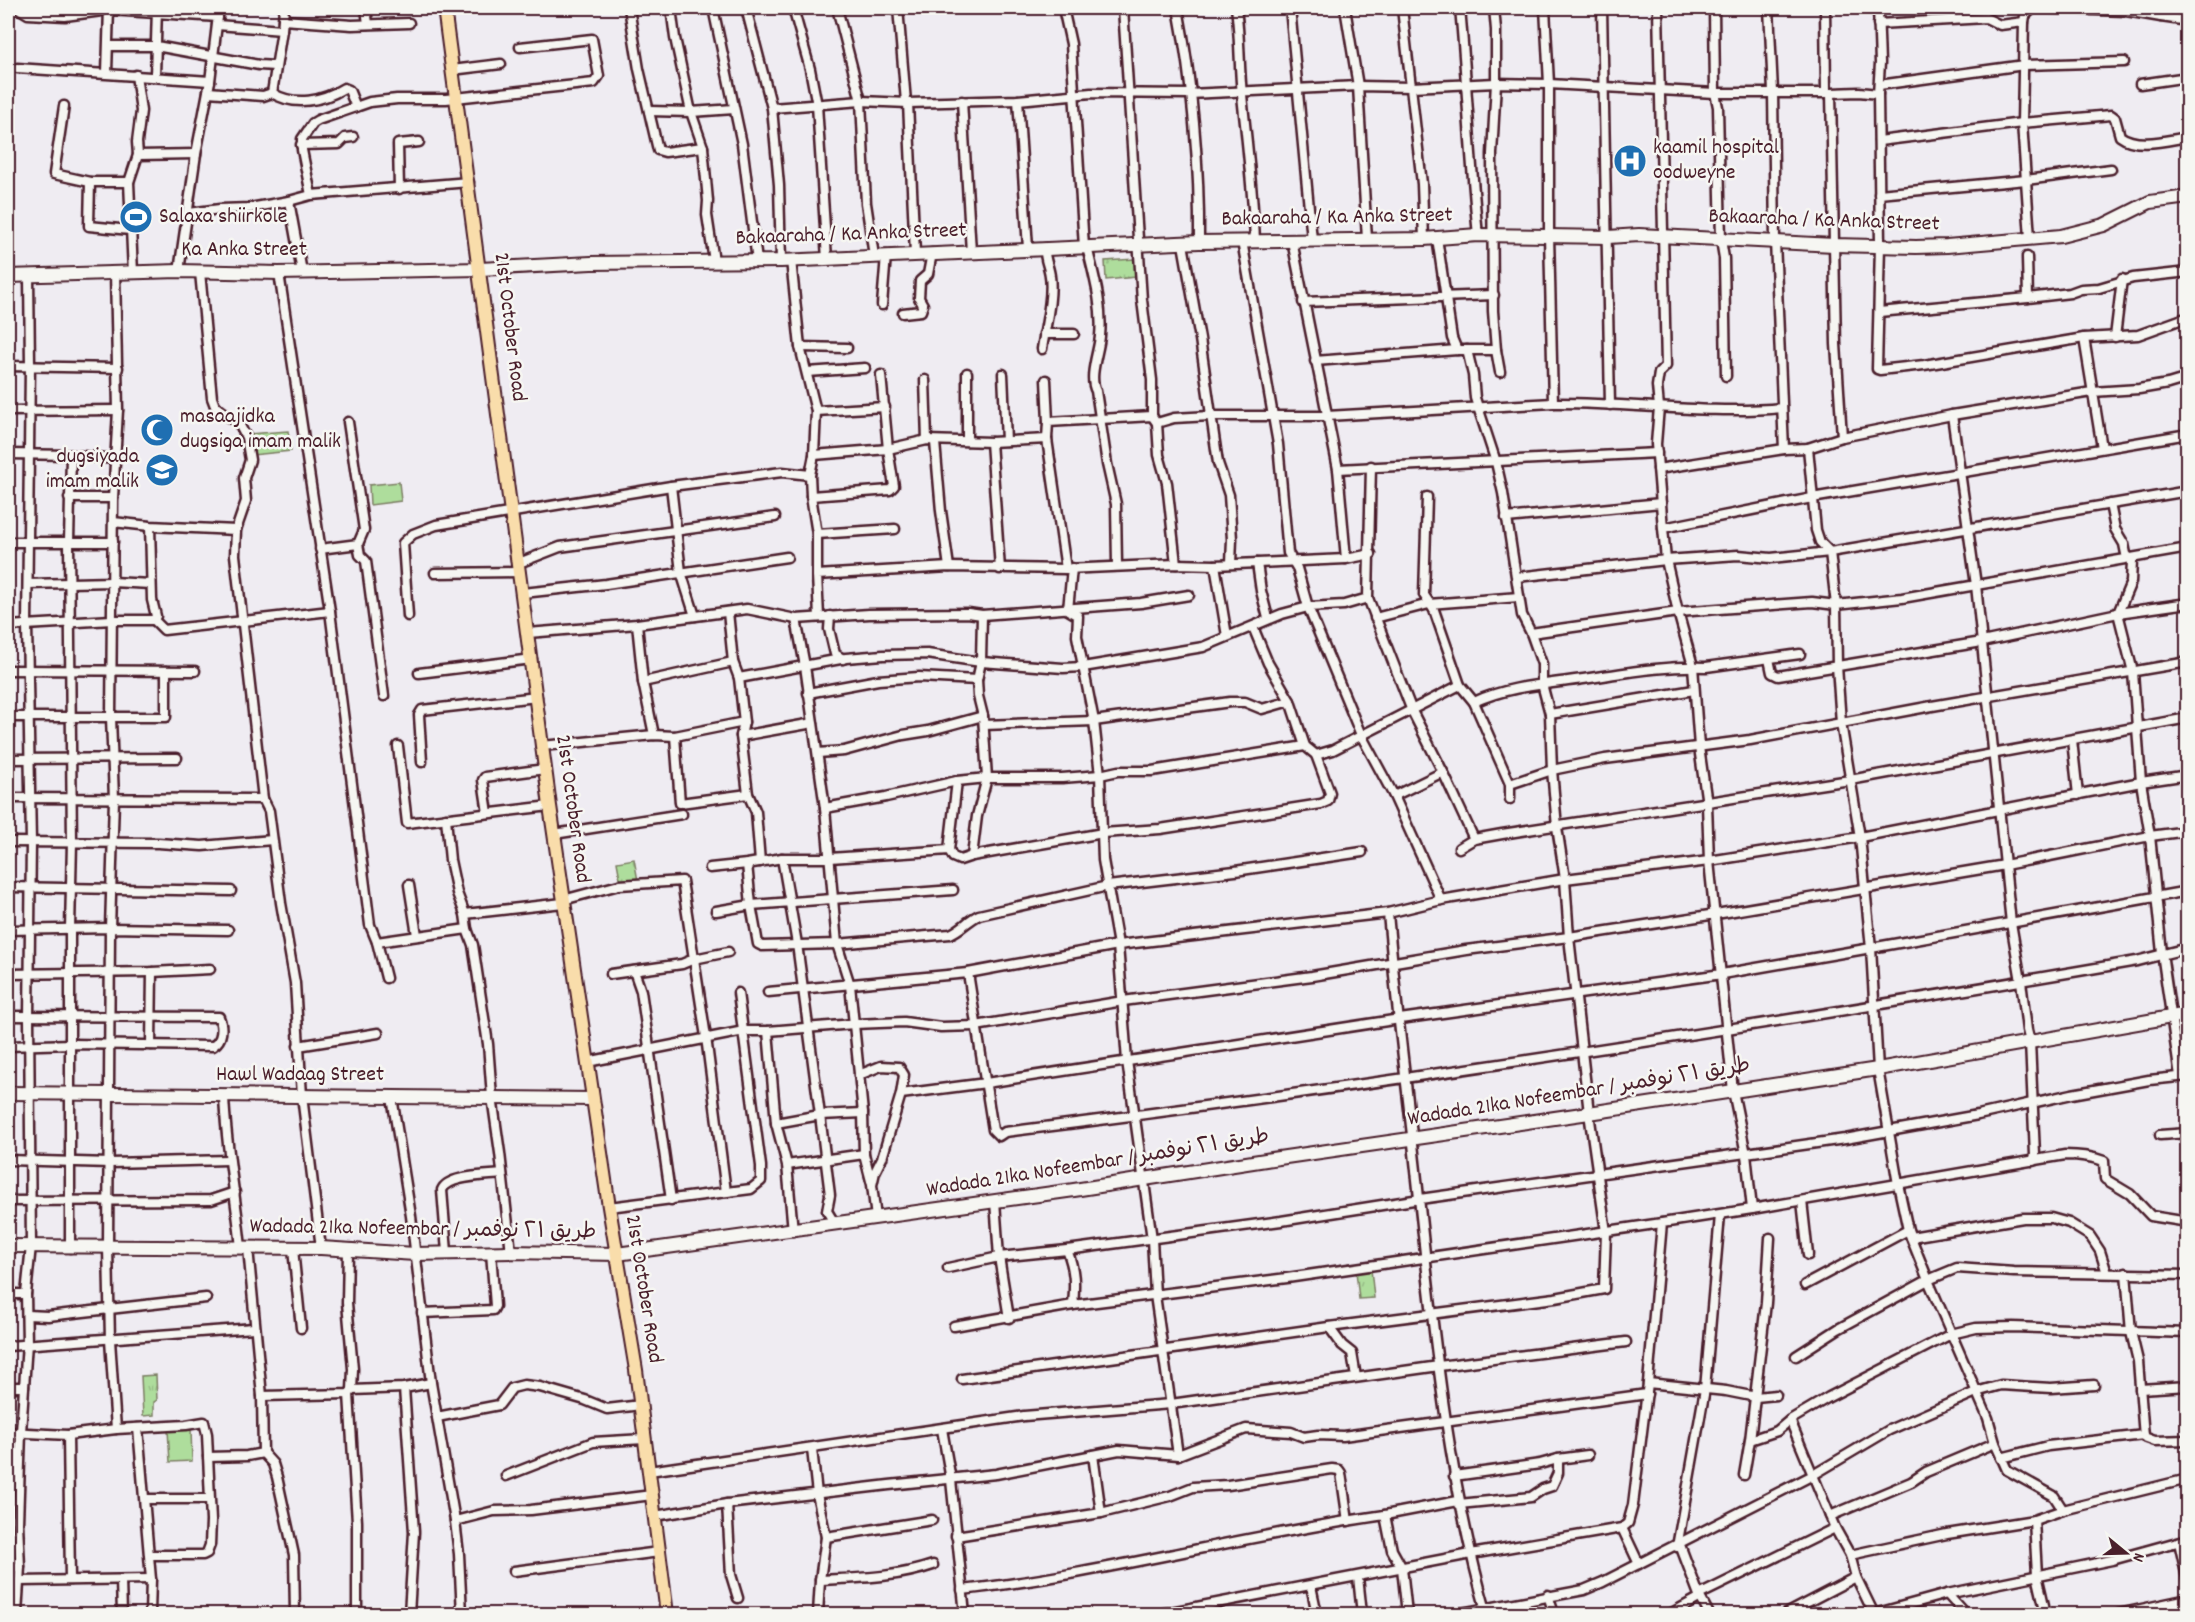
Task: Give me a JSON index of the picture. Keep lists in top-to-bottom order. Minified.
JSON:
{"streets":{"main road":["21st October Road"],"street":["Bakaaraha / Ka Anka Street","Ka Anka Street","Hawl Wadaag Street","Wadada 21ka Nofeembar / طريق ٢١ نوفمبر"]},"crossings":[["Bakaaraha / Ka Anka Street","Ka Anka Street"],["Bakaaraha / Ka Anka Street","21st October Road"],["Ka Anka Street","21st October Road"],["21st October Road","Hawl Wadaag Street"],["21st October Road","Wadada 21ka Nofeembar / طريق ٢١ نوفمبر"]],"places":{"hospital":["kaamil hospital oodweyne"],"sports":["Salaxa shiirkole"],"mosque":["masaajidka dugsiga imam malik"],"school or university":["dugsiyada imam malik"]},"north":"right"}
